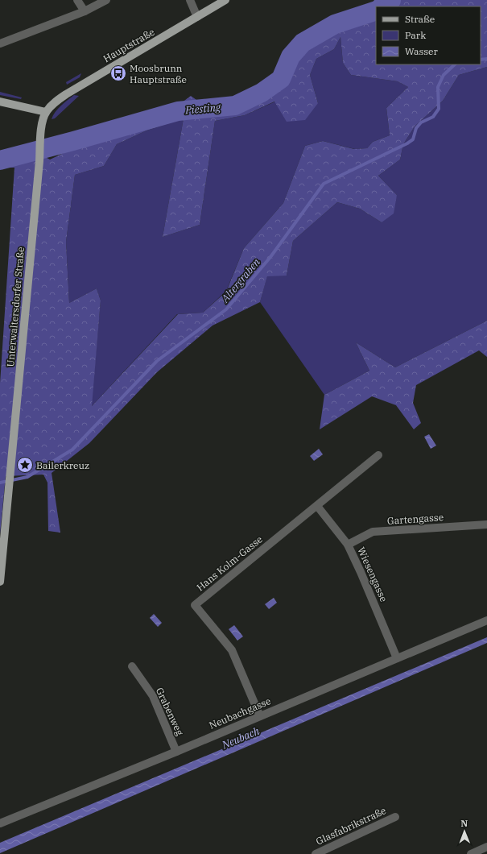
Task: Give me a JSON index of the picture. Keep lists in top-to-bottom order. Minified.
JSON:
{"streets":{"main road":["Hauptstraße","Unterwaltersdorfer Straße"],"street":["Gartengasse","Hans Kolm-Gasse","Wiesengasse","Grabenweg","Neubachgasse","Glasfabrikstraße"]},"crossings":[["Hauptstraße","Unterwaltersdorfer Straße"],["Gartengasse","Wiesengasse"],["Hans Kolm-Gasse","Wiesengasse"],["Hans Kolm-Gasse","Neubachgasse"],["Wiesengasse","Neubachgasse"],["Grabenweg","Neubachgasse"]],"water":["Piesting","Altergraben","Neubach"],"places":{"bus stop":["Moosbrunn Hauptstraße"],"place":["Bailerkreuz"]},"legend":["Straße","Park","Wasser"],"north":"top"}
